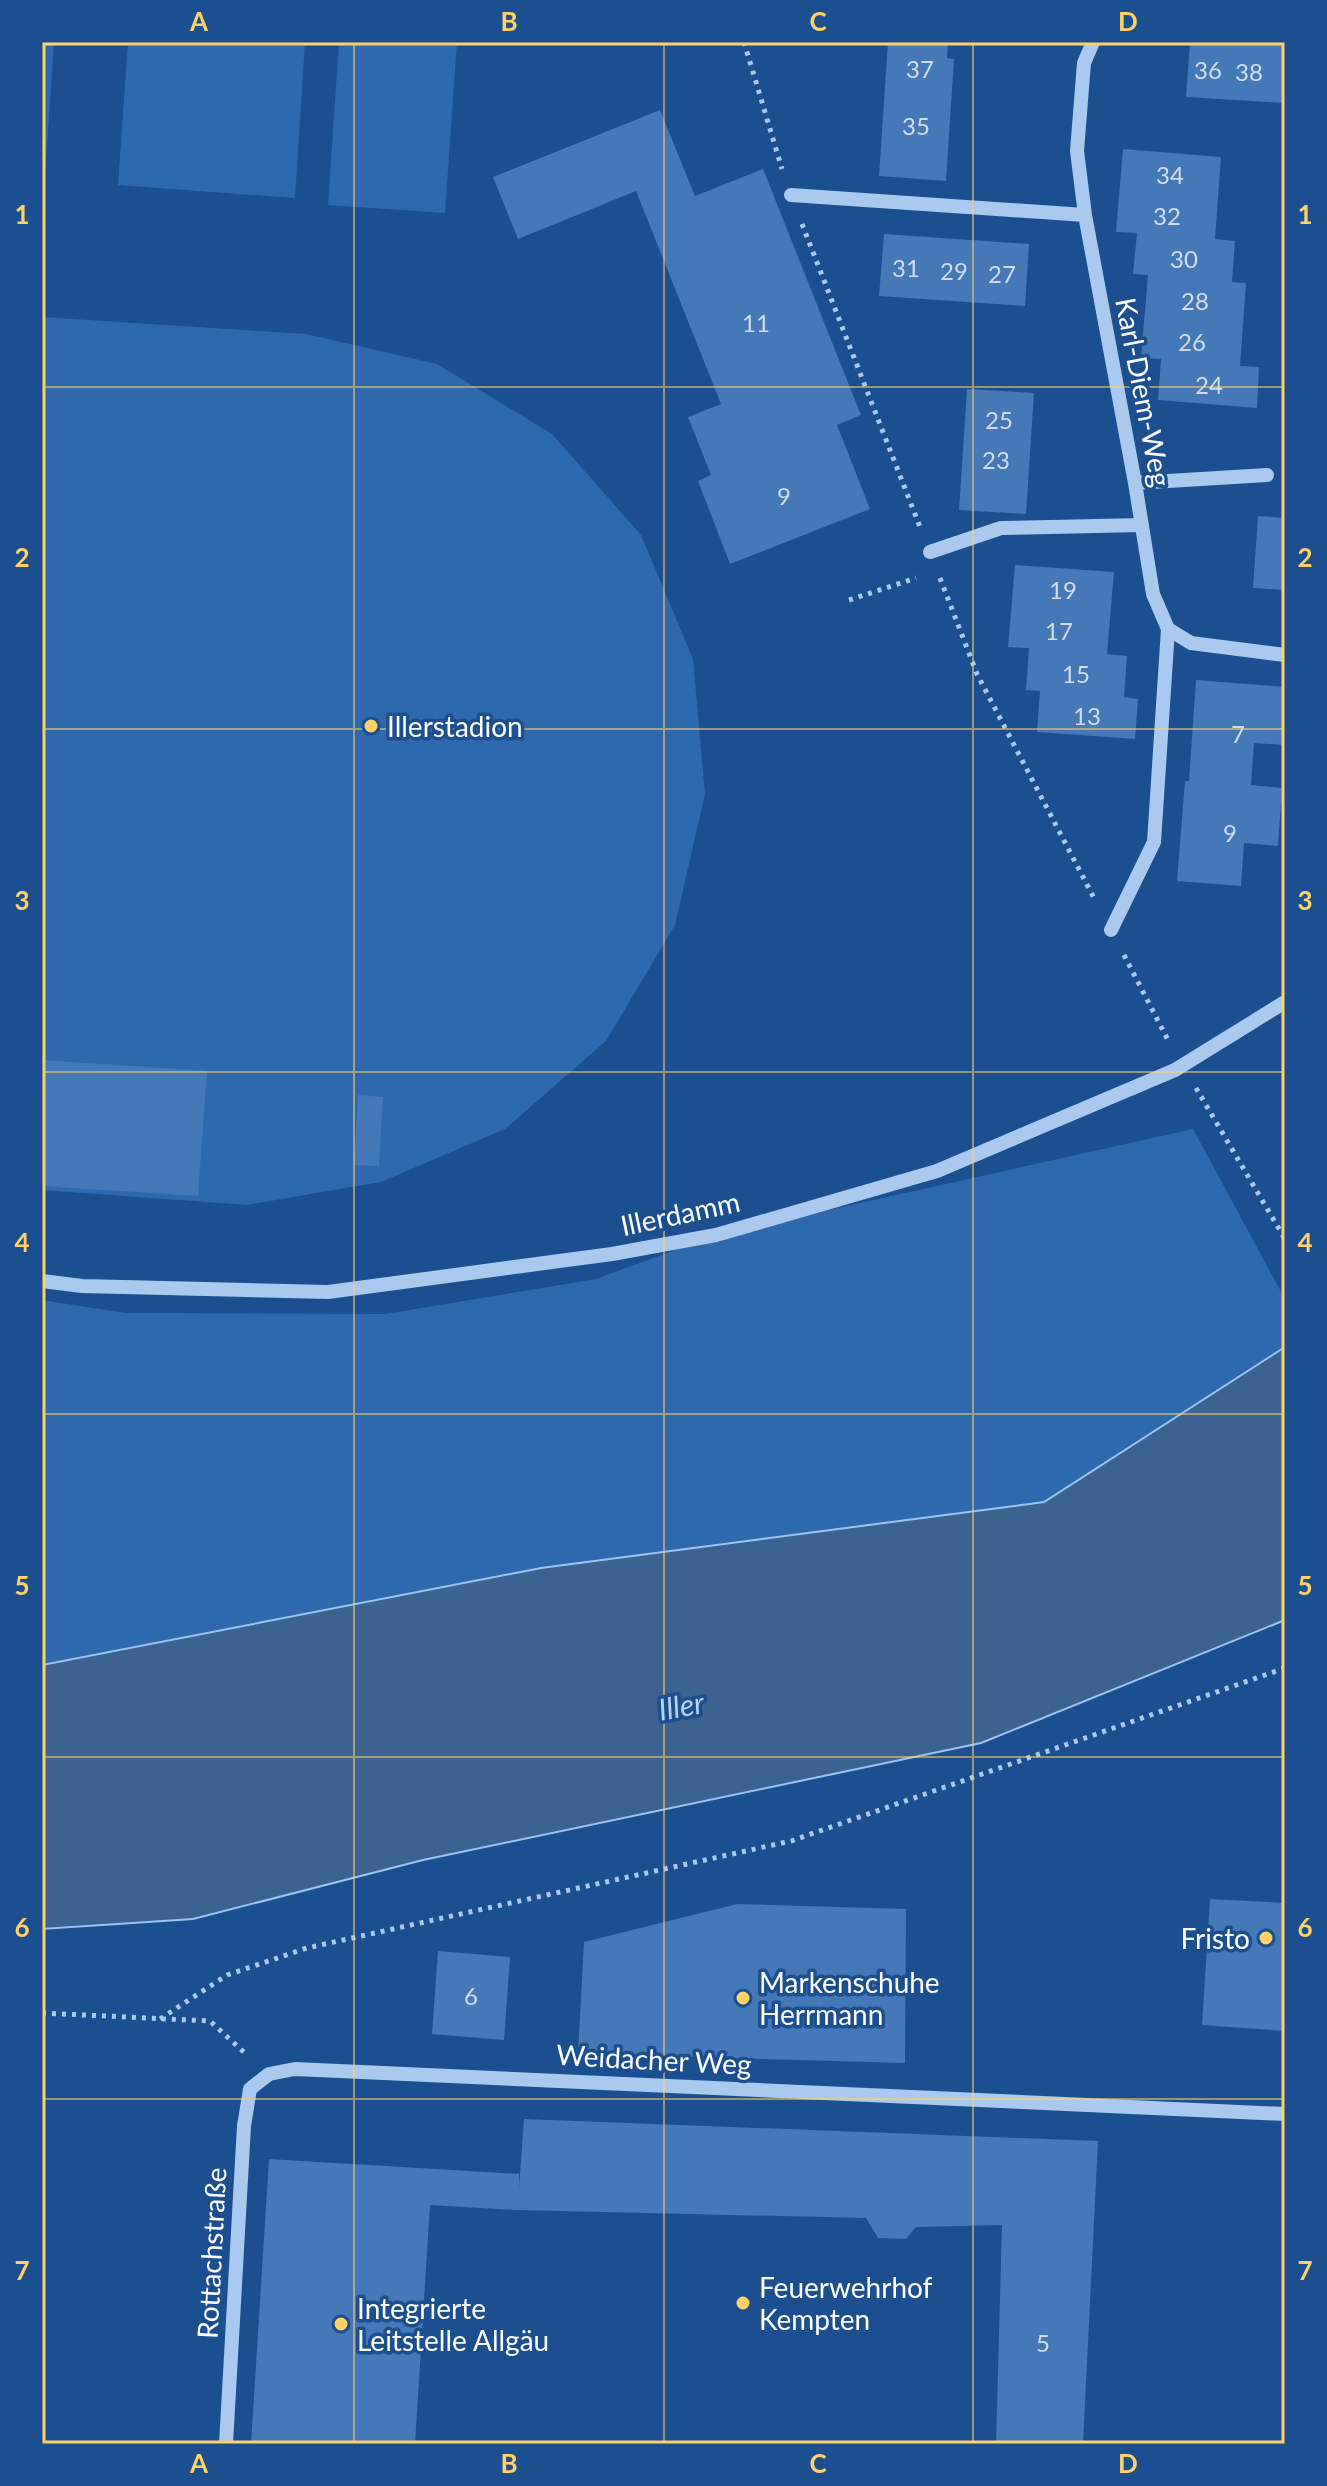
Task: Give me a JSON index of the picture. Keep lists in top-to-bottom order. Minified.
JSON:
{"streets":{"street":["Karl-Diem-Weg","Illerdamm","Weidacher Weg","Rottachstraße"]},"crossings":[["Weidacher Weg","Rottachstraße"]],"water":["Iller"],"places":["Illerstadion","Fristo","Markenschuhe Herrmann","Feuerwehrhof Kempten","Integrierte Leitstelle Allgäu"],"house_numbers":["37","36","38","35","34","32","30","31","29","27","28","11","26","24","25","23","9","19","17","15","13","7","9","6","5"],"grid":{"columns":["A","B","C","D"],"rows":["1","2","3","4","5","6","7"]}}
